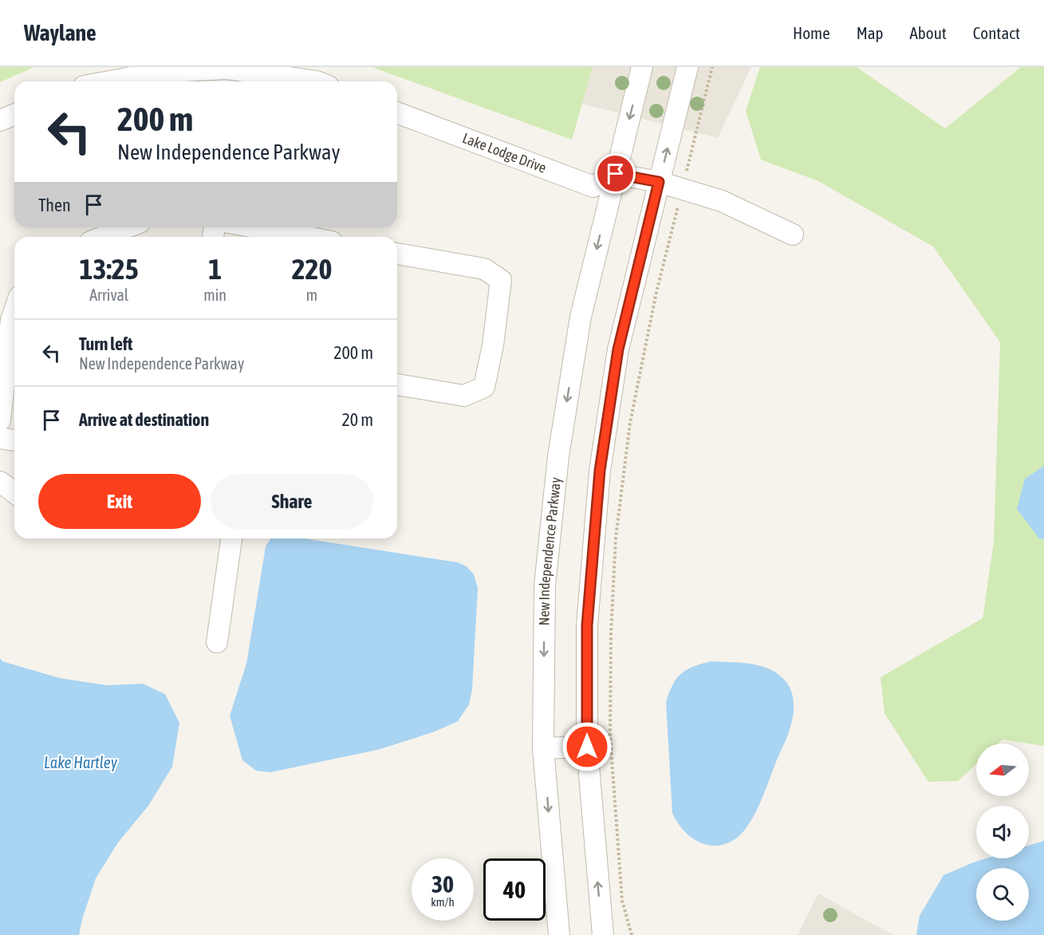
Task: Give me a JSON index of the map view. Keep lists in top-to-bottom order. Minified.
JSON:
{"streets":{"street":["Lake Lodge Drive","New Independence Parkway"]},"crossings":[["Lake Lodge Drive","New Independence Parkway"]],"water":["Lake Hartley"],"north":"left","page":{"header":"Waylane","nav":["Home","Map","About","Contact"],"turn":["200 m","New Independence Parkway"],"then":"Then","eta":["13:25","Arrival","1","min","220","m"],"list":[{"name":"Turn left","note":"New Independence Parkway","value":"200 m"},{"name":"Arrive at destination","value":"20 m"}],"buttons":["Exit","Share"],"speed":"30 km/h","limit":"40"}}
